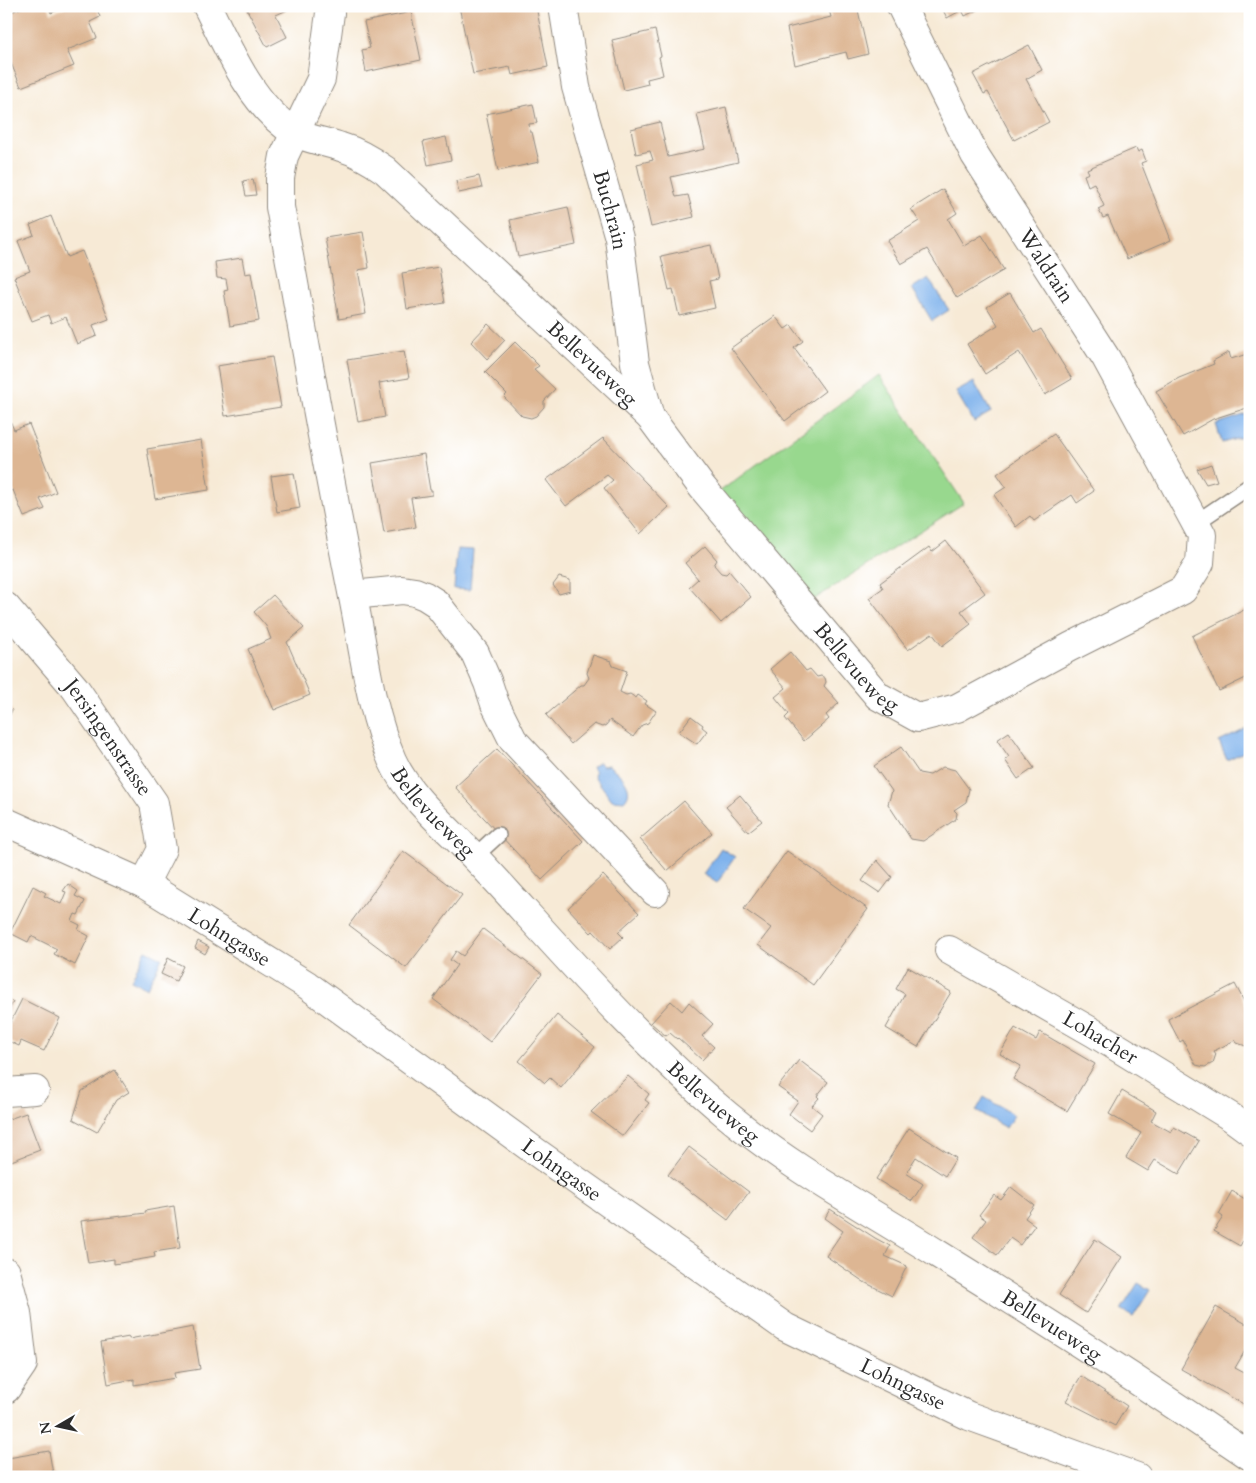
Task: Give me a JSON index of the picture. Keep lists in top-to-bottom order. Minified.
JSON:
{"streets":{"street":["Buchrain","Waldrain","Bellevueweg","Jersingenstrasse","Lohngasse","Lohacher"]},"crossings":[["Buchrain","Bellevueweg"],["Waldrain","Bellevueweg"],["Jersingenstrasse","Lohngasse"]],"north":"left"}
